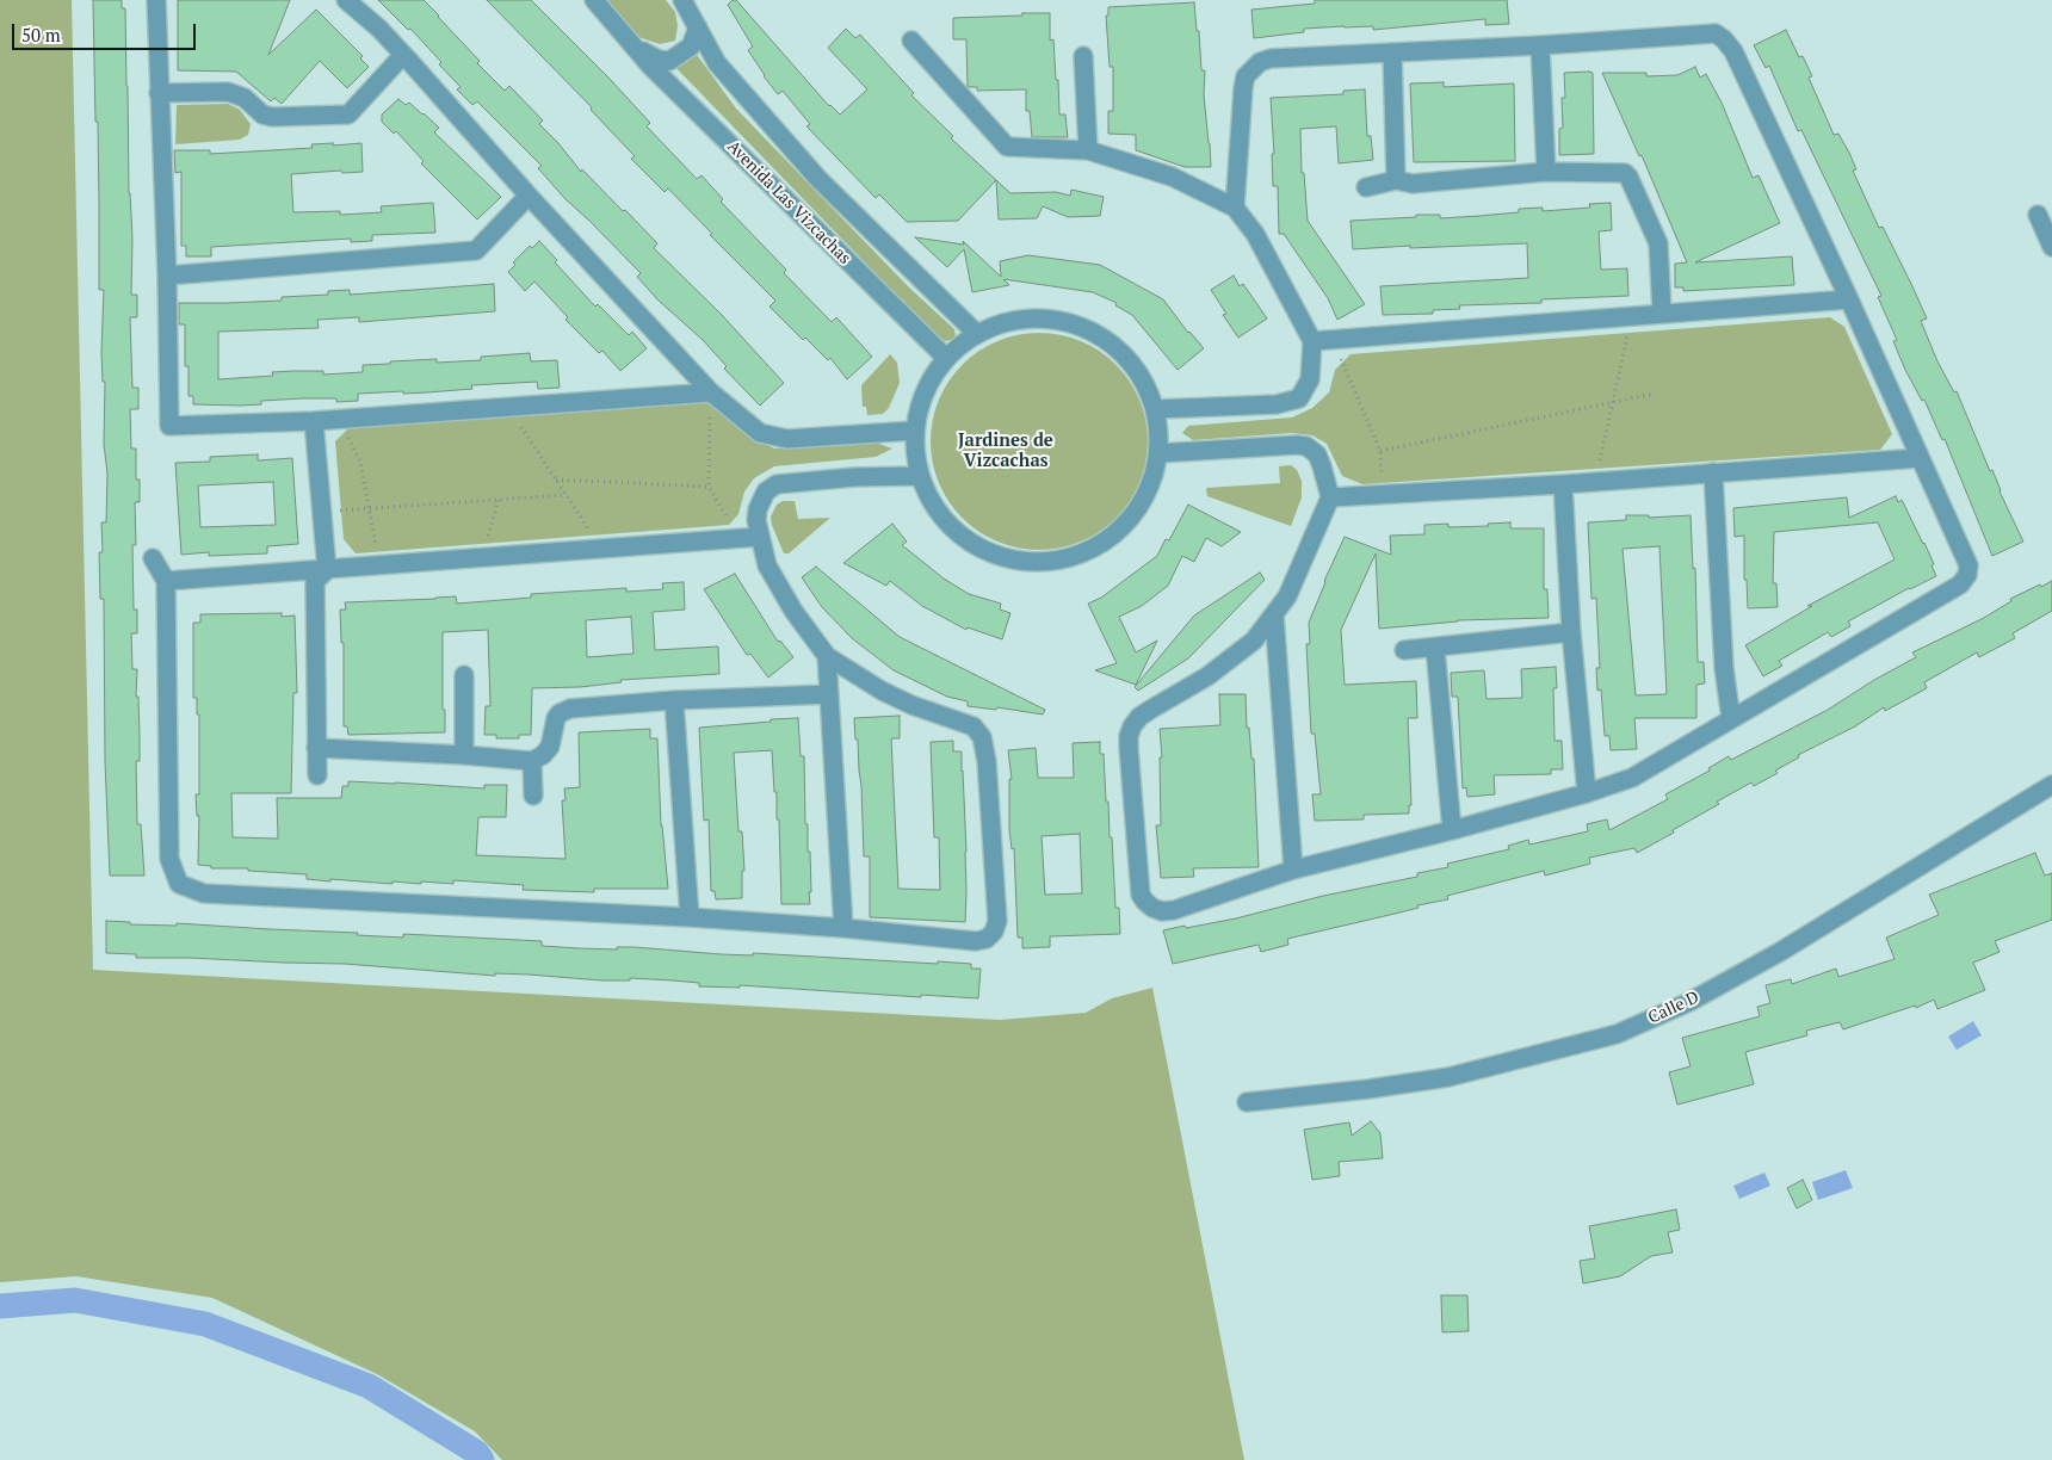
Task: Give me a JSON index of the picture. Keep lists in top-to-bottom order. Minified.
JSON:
{"streets":{"street":["Avenida Las Vizcachas","Calle D"]},"districts":["Jardines de Vizcachas"],"scale_bar":"50 m"}
